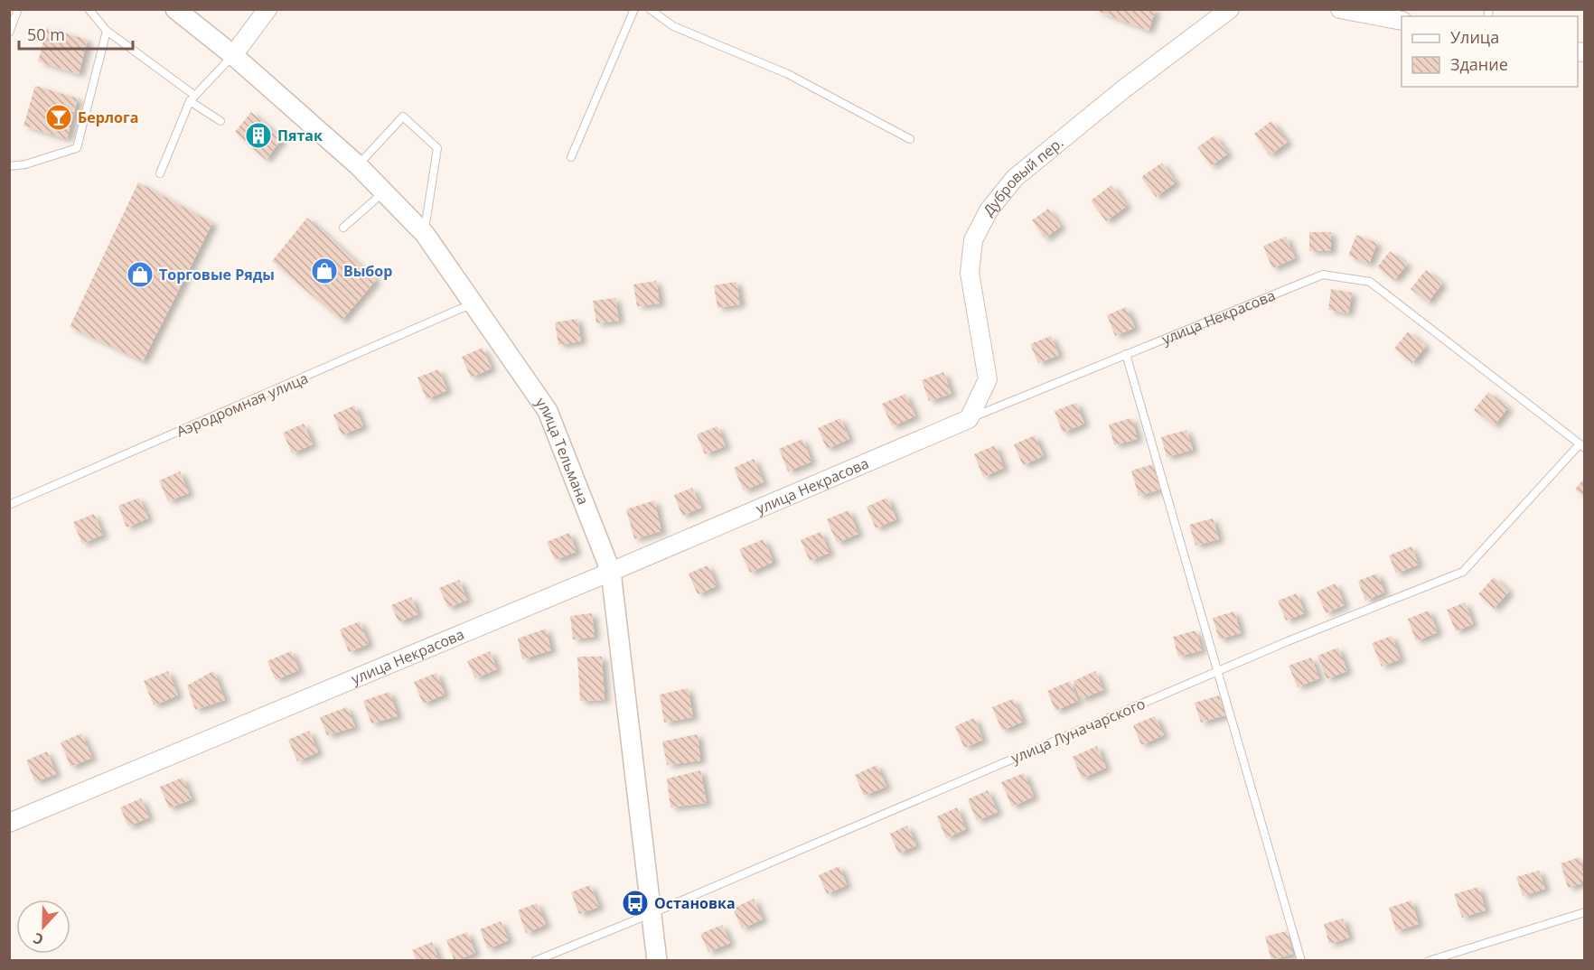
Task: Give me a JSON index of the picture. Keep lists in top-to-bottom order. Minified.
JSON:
{"streets":{"main road":["улица Тельмана"],"street":["Дубровый пер.","улица Некрасова"],"lane":["Аэродромная улица","улица Луначарского"]},"crossings":[["Дубровый пер.","улица Некрасова"],["улица Некрасова","улица Тельмана"],["улица Некрасова","улица Луначарского"],["Аэродромная улица","улица Тельмана"],["улица Тельмана","улица Луначарского"]],"places":{"bar":["Берлога"],"building":["Пятак"],"shop":["Выбор","Торговые Ряды"],"bus stop":["Остановка"]},"legend":["Улица","Здание"],"scale_bar":"50 m","north":"bottom"}
